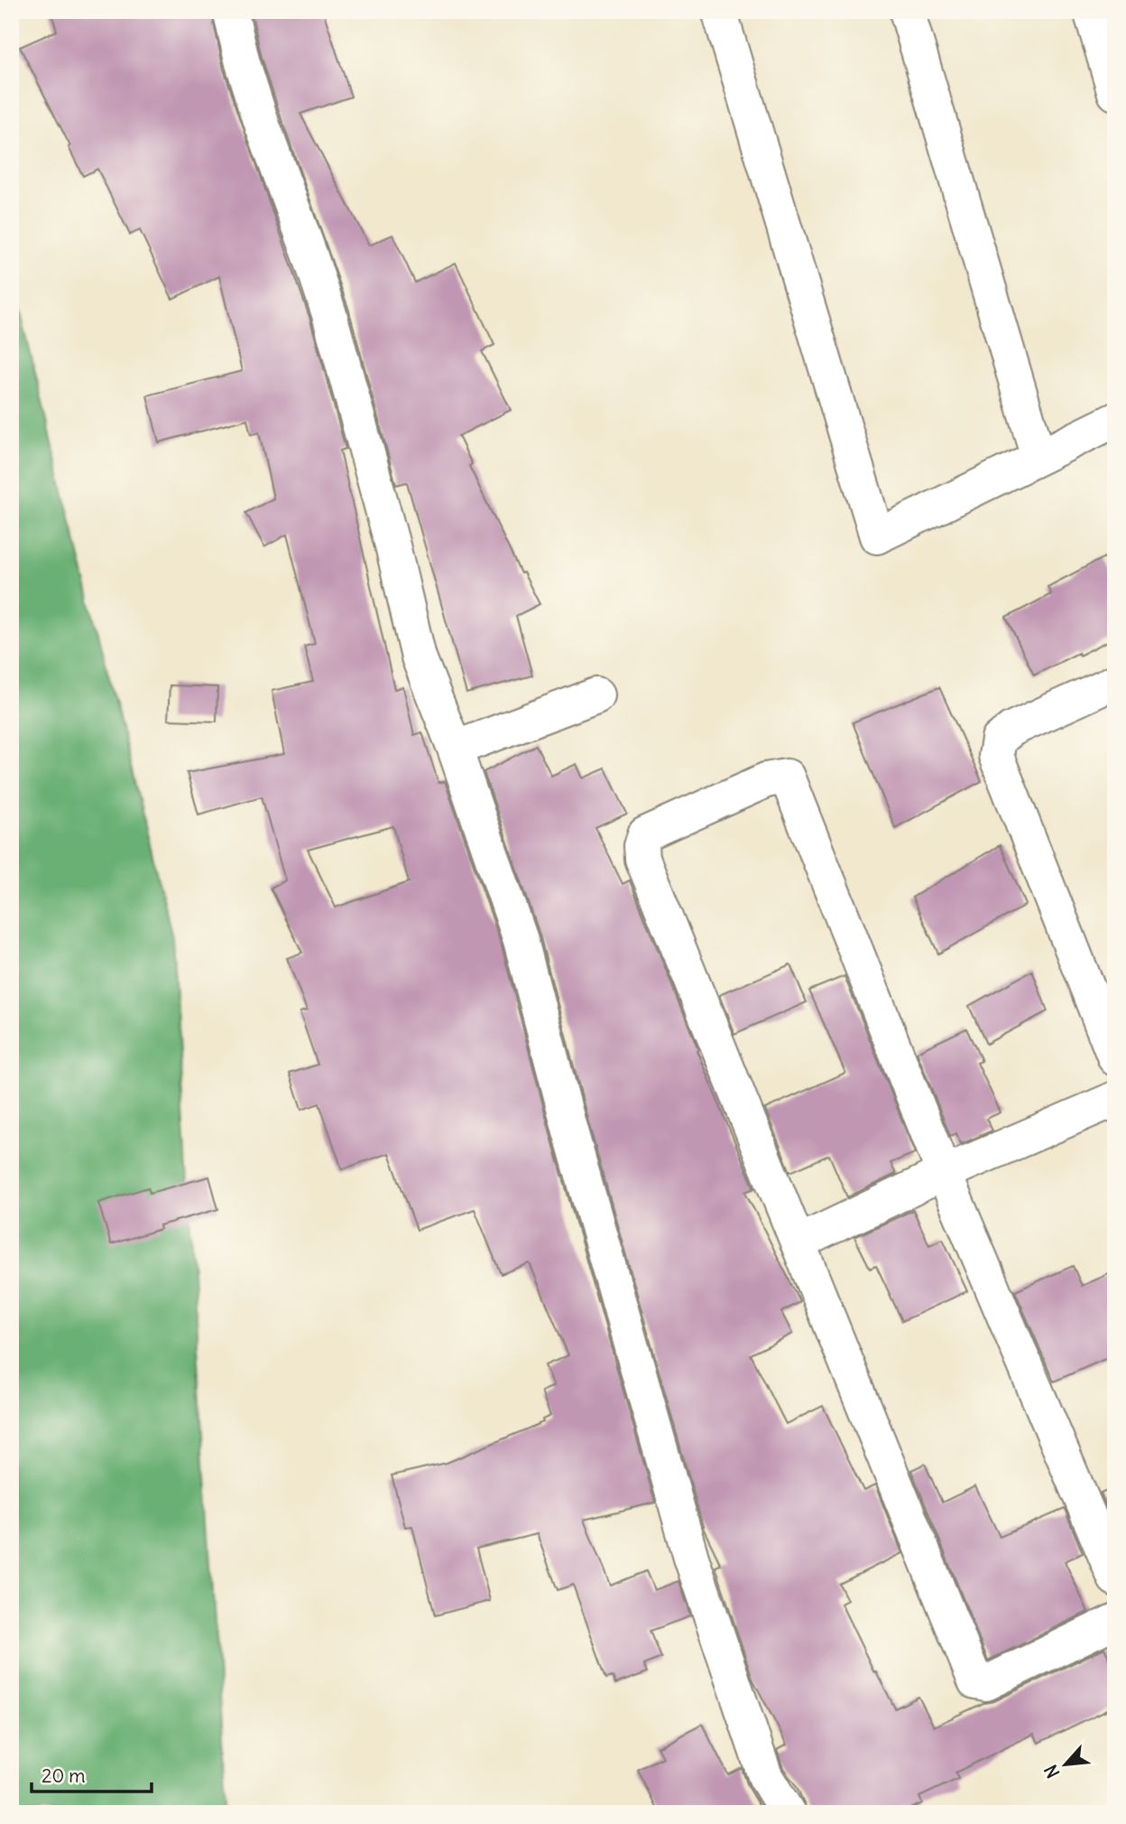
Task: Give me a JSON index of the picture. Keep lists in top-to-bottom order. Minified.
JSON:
{"scale_bar":"20 m","north":"bottom left"}
